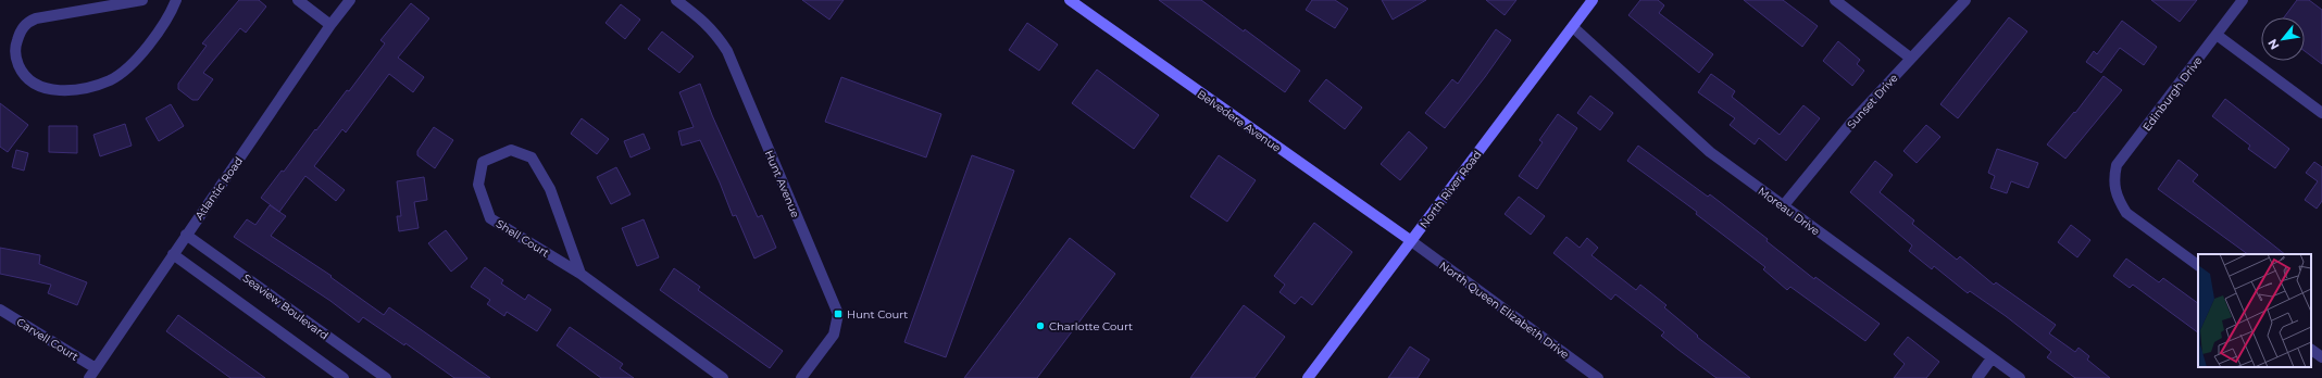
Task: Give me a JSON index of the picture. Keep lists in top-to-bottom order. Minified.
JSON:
{"streets":{"main road":["Belvedere Avenue","North River Road"],"street":["Edinburgh Drive","Sunset Drive","Hunt Avenue","Atlantic Road","Moreau Drive","Shell Court","Seaview Boulevard","North Queen Elizabeth Drive","Carvell Court"]},"crossings":[["Sunset Drive","Moreau Drive"],["Belvedere Avenue","North River Road"],["Belvedere Avenue","North Queen Elizabeth Drive"],["Atlantic Road","Seaview Boulevard"],["Atlantic Road","Carvell Court"],["North River Road","Moreau Drive"],["North River Road","North Queen Elizabeth Drive"]],"places":{"transit":["Hunt Court"],"other":["Charlotte Court"]},"north":"bottom left"}
